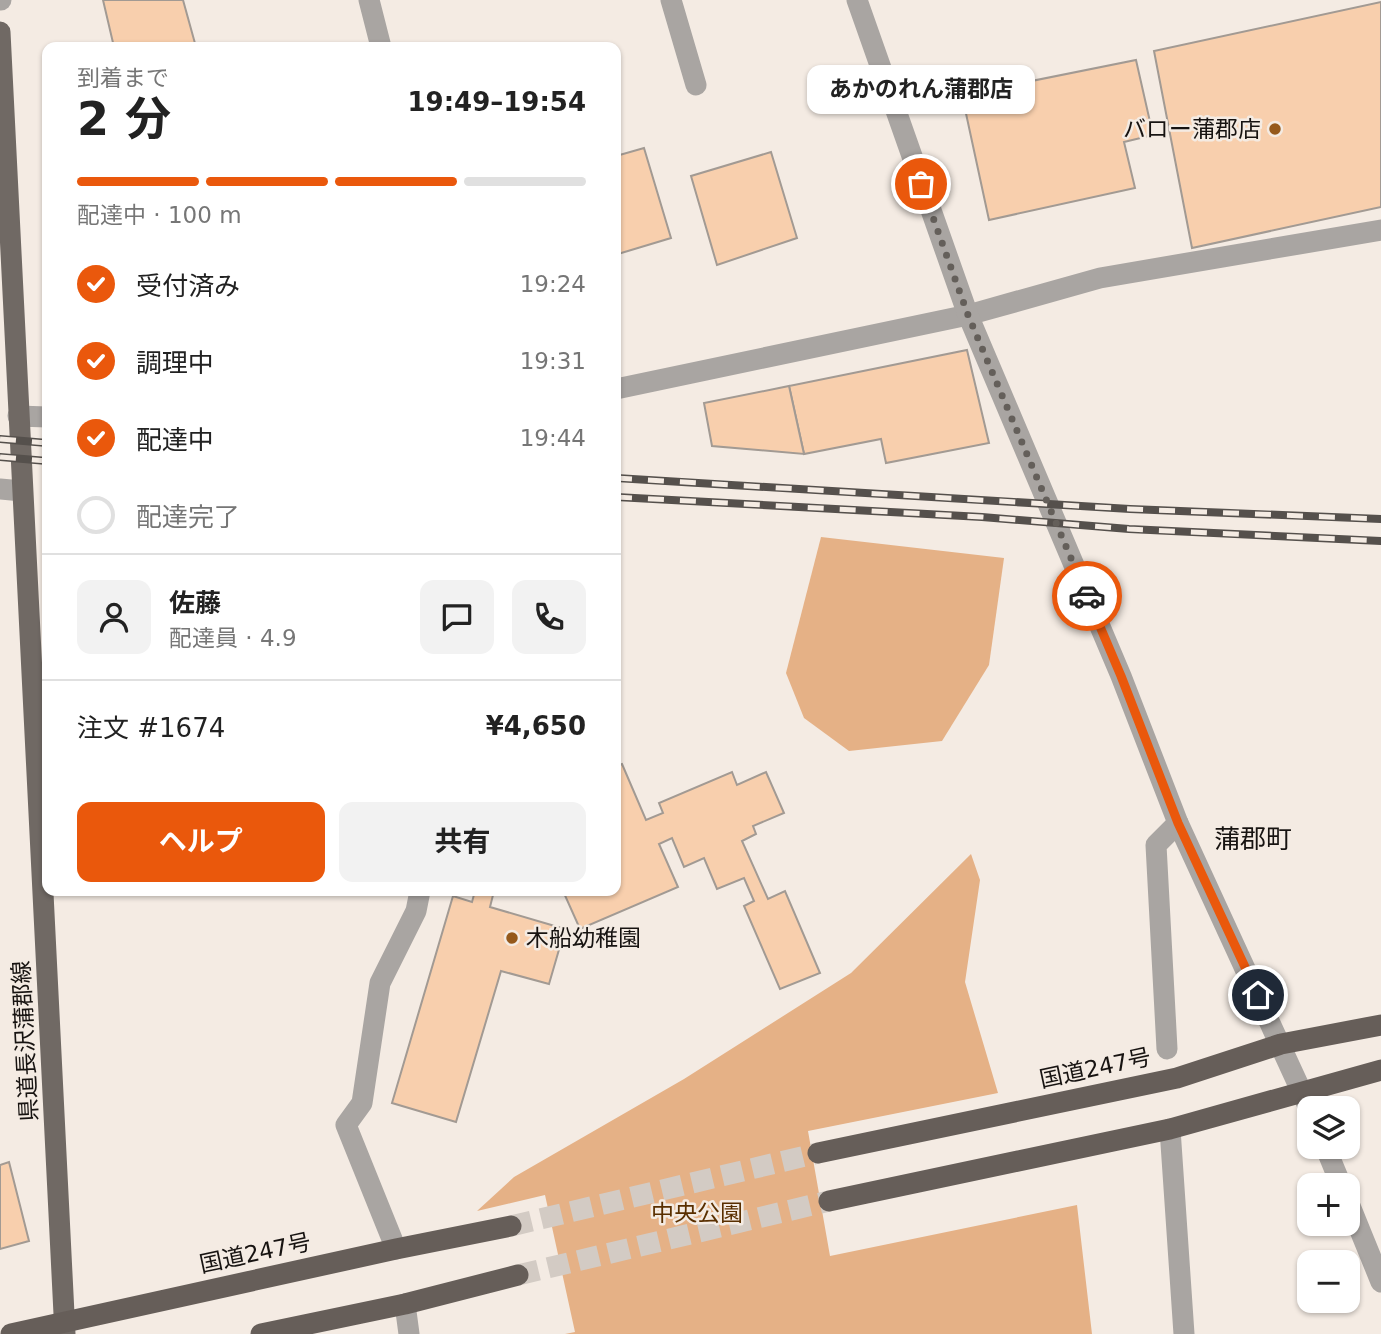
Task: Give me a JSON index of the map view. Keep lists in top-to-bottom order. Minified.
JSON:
{"streets":{"highway":["国道247号"],"main road":["県道長沢蒲郡線"]},"crossings":[["県道長沢蒲郡線","国道247号"]],"districts":["蒲郡町"],"parks":["中央公園"],"places":["バロー蒲郡店","あかのれん蒲郡店","木船幼稚園"],"page":{"heading":["2 分","到着まで","19:49–19:54"],"panel":["佐藤","配達員 · 4.9","注文 #1674","¥4,650"],"bubble":"あかのれん蒲郡店","bar":"配達中 · 100 m","list":[["受付済み","19:24"],["調理中","19:31"],["配達中","19:44"],"配達完了"],"buttons":["ヘルプ","共有"],"map_buttons":["+","−"]}}
